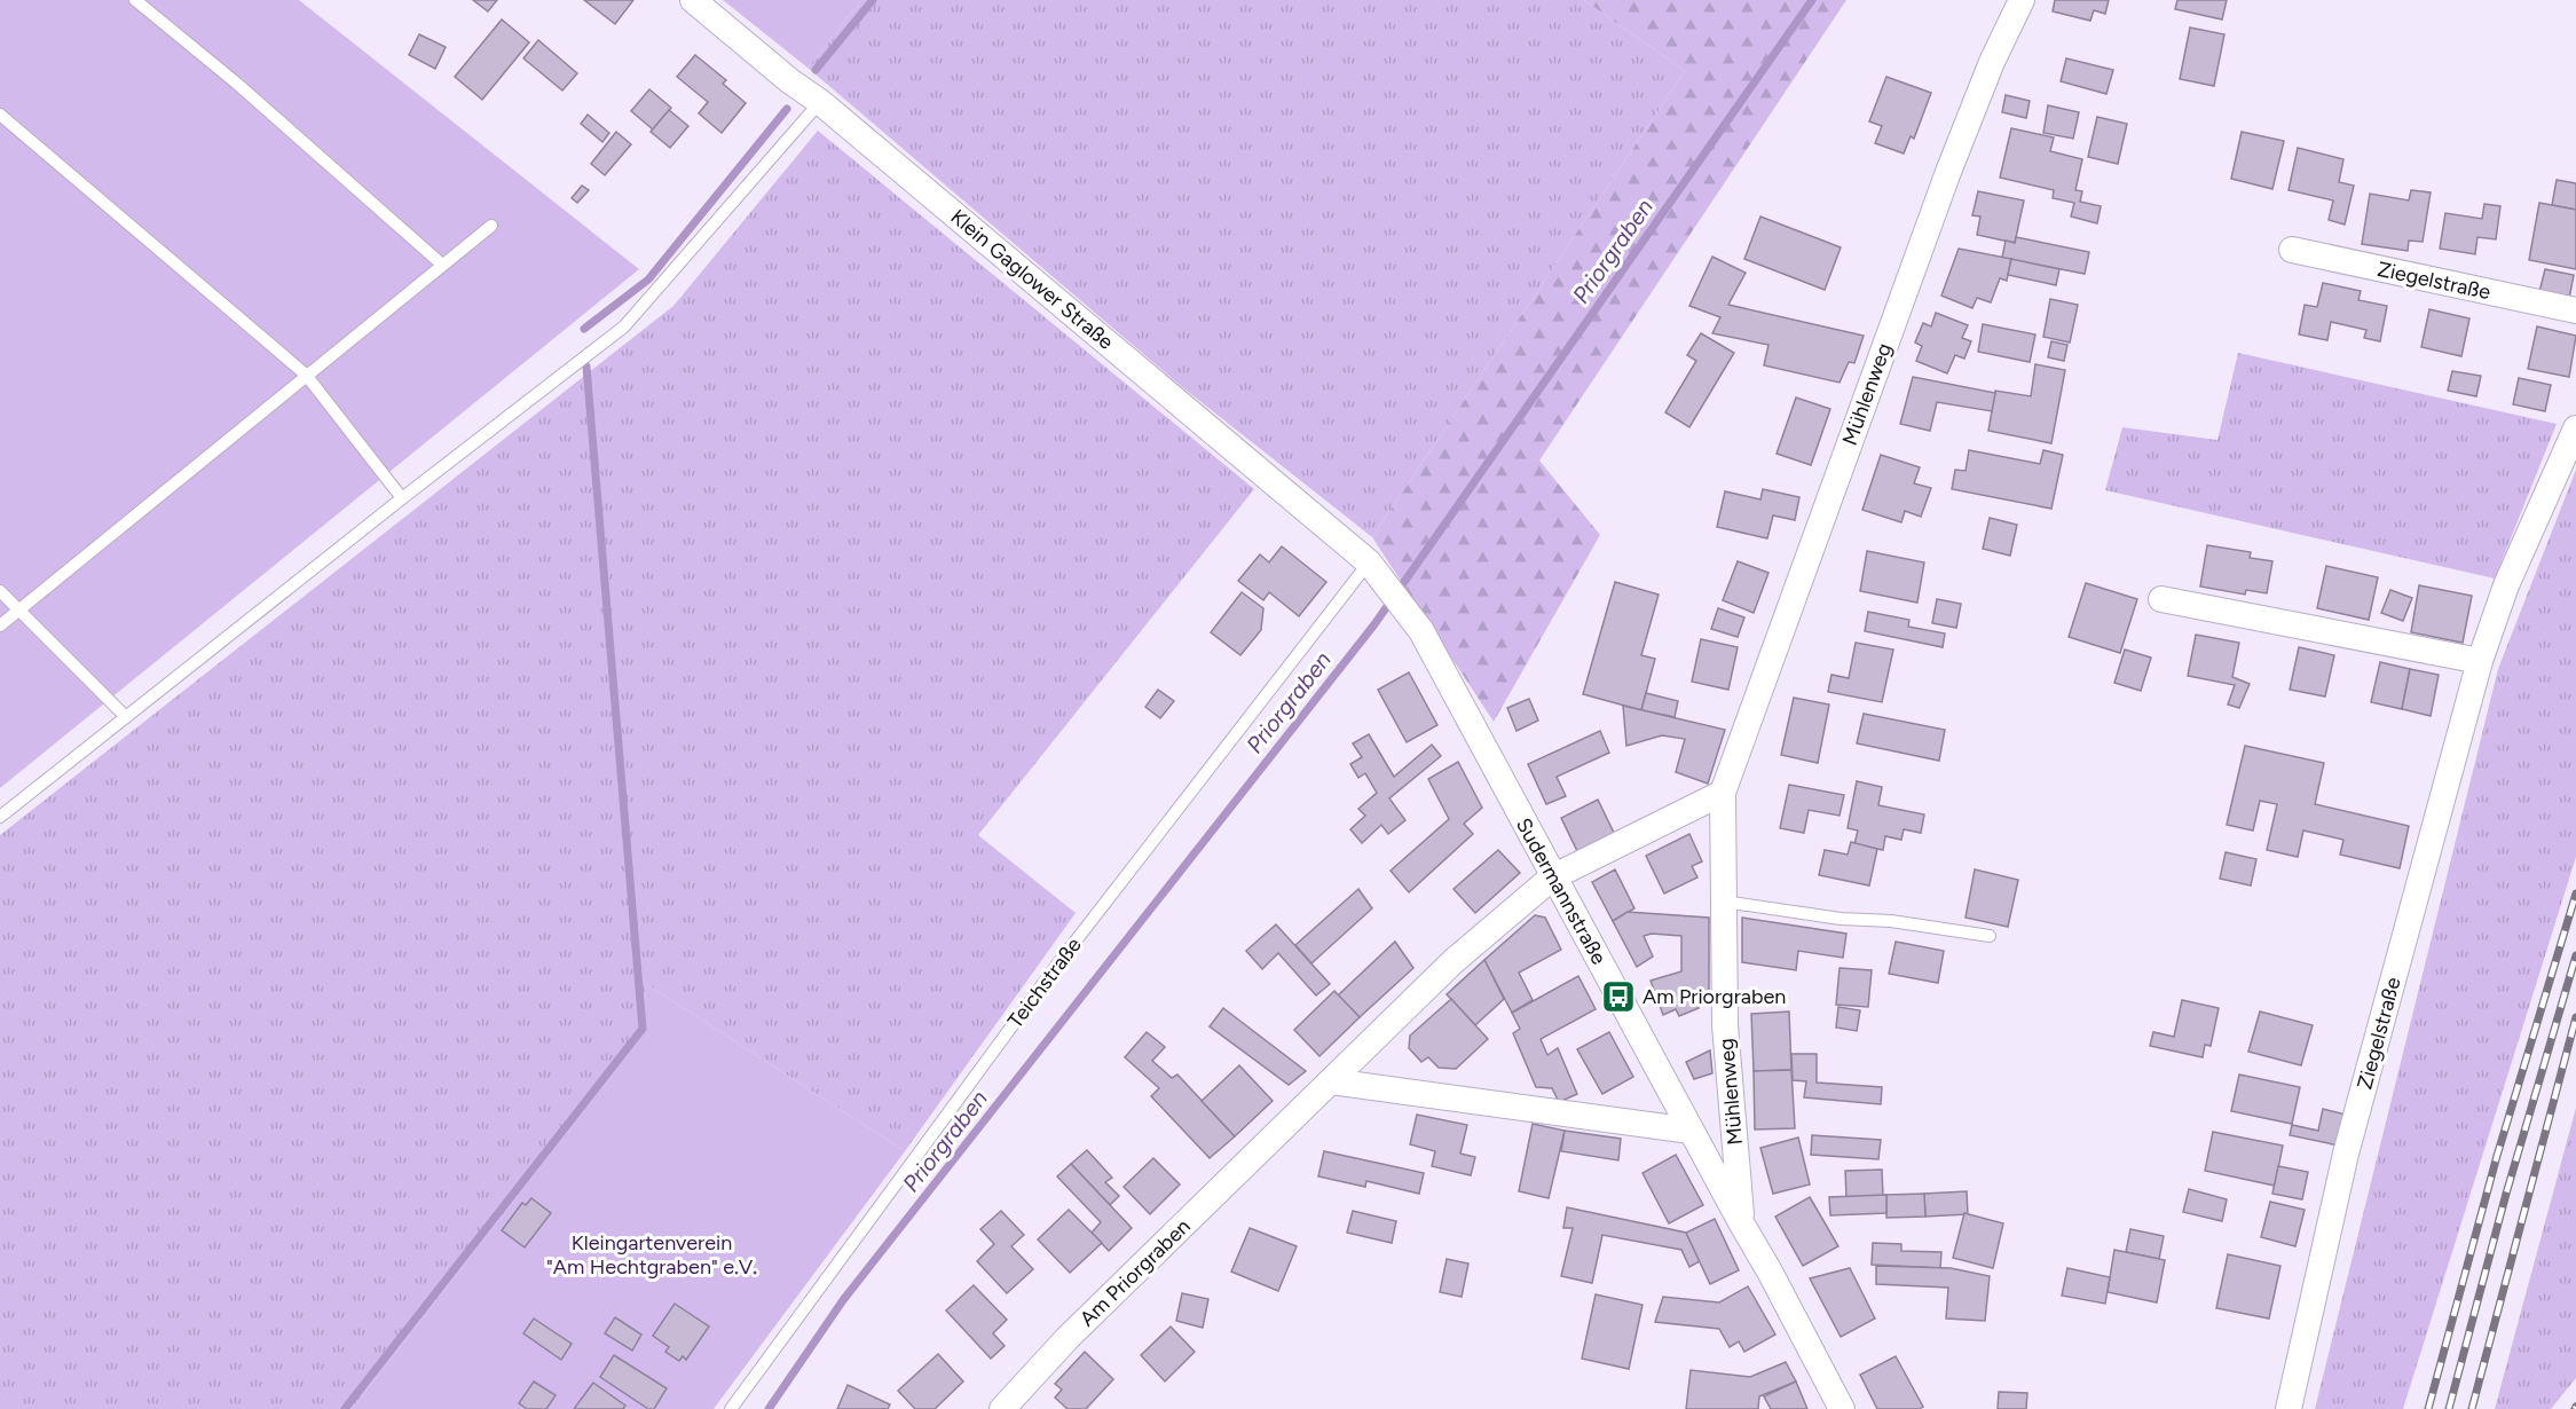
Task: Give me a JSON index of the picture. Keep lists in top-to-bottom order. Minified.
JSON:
{"streets":{"street":["Klein Gaglower Straße","Ziegelstraße","Mühlenweg","Sudermannstraße","Am Priorgraben"],"lane":["Teichstraße"]},"crossings":[["Klein Gaglower Straße","Sudermannstraße"],["Klein Gaglower Straße","Teichstraße"],["Mühlenweg","Sudermannstraße"],["Sudermannstraße","Teichstraße"],["Sudermannstraße","Am Priorgraben"]],"water":["Priorgraben"],"parks":["Kleingartenverein \"Am Hechtgraben\" e.V."],"places":{"bus stop":["Am Priorgraben"]}}
